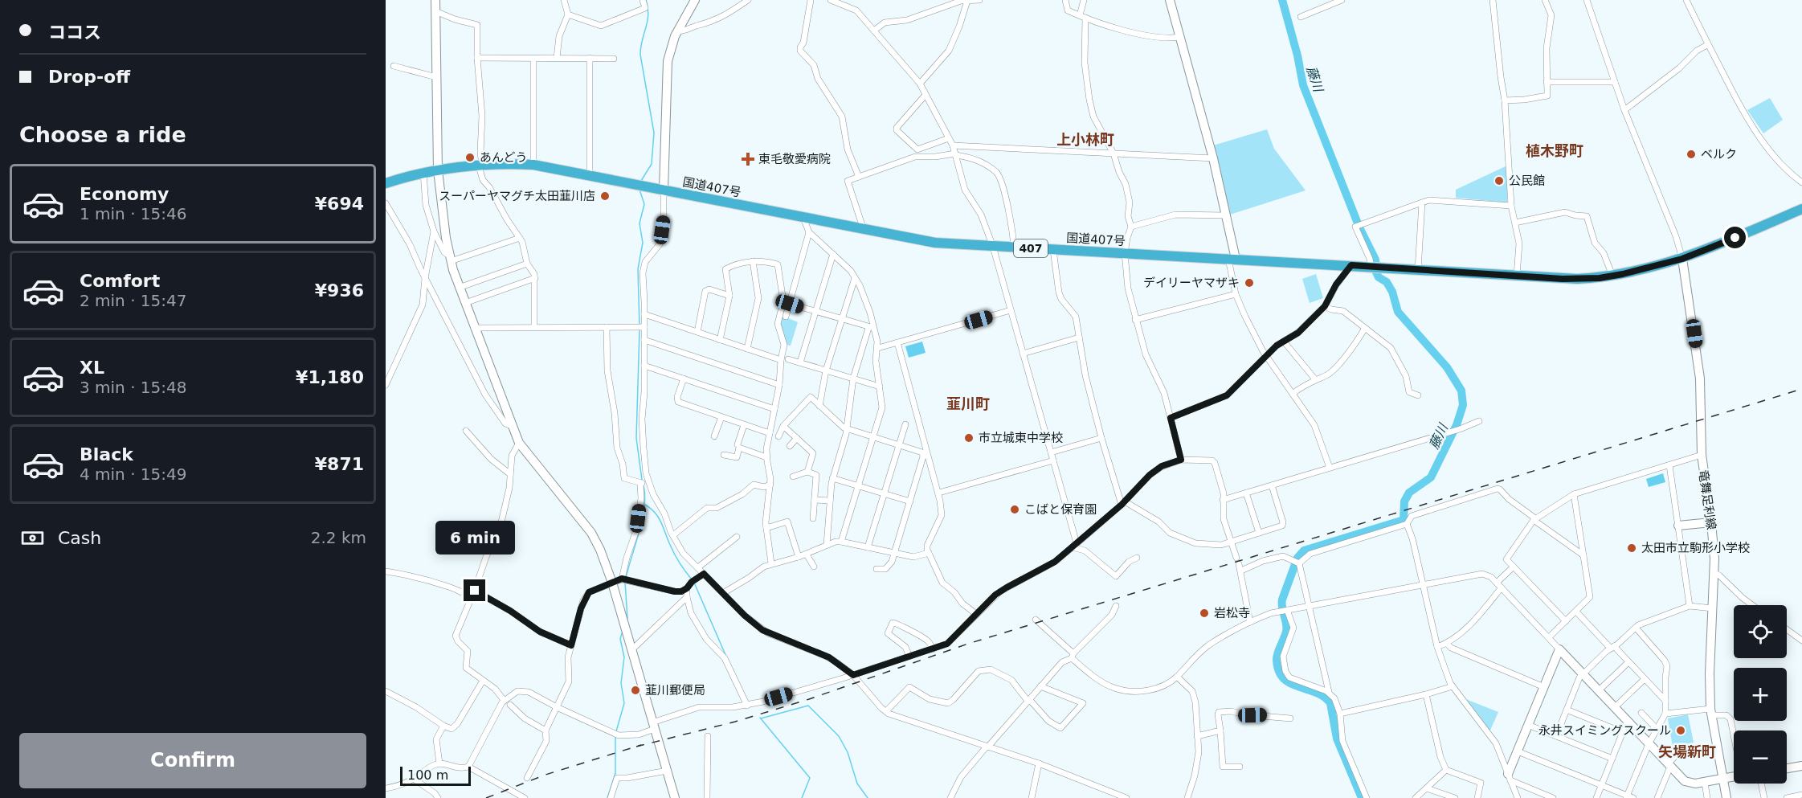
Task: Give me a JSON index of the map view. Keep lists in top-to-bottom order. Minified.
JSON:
{"streets":{"highway":["国道407号","407"],"street":["竜舞足利線"]},"crossings":[["国道407号","竜舞足利線"]],"districts":["上小林町","植木野町","韮川町","矢場新町"],"water":["藤川"],"places":{"other":["ベルク","あんどう","公民館","スーパーヤマグチ太田韮川店","デイリーヤマザキ","市立城東中学校","こばと保育園","太田市立駒形小学校","岩松寺","韮川郵便局","永井スイミングスクール"],"health":["東毛敬愛病院"]},"scale_bar":"100 m","page":{"banner":["ココス","Drop-off"],"heading":"Choose a ride","list":[{"name":"Economy","note":"1 min · 15:46","value":"¥694"},{"name":"Comfort","note":"2 min · 15:47","value":"¥936"},{"name":"XL","note":"3 min · 15:48","value":"¥1,180"},{"name":"Black","note":"4 min · 15:49","value":"¥871"}],"pay":["Cash","2.2 km"],"bubble":"6 min","map_buttons":["+","−"],"buttons":"Confirm","scale":"100 m"}}
